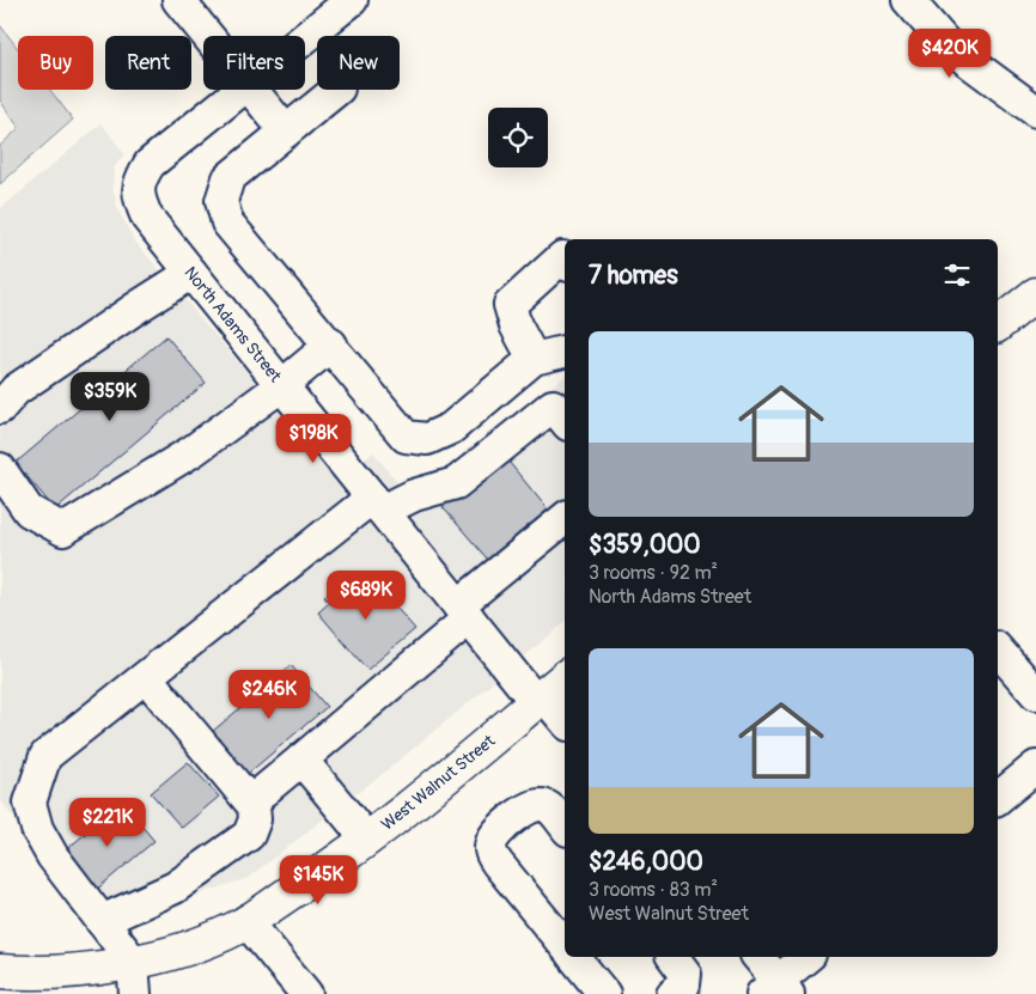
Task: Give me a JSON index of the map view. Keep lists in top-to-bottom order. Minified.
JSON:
{"streets":{"main road":["West Walnut Street"],"street":["North Adams Street"]},"crossings":[["North Adams Street","West Walnut Street"]],"page":{"price":["$420K","$359K","$198K","$689K","$246K","$221K","$145K"],"chip":["Buy","Rent","Filters","New"],"heading":"7 homes","list":[{"name":"$359,000","note":"3 rooms · 92 m² · North Adams Street"},{"name":"$246,000","note":"3 rooms · 83 m² · West Walnut Street"}]}}
